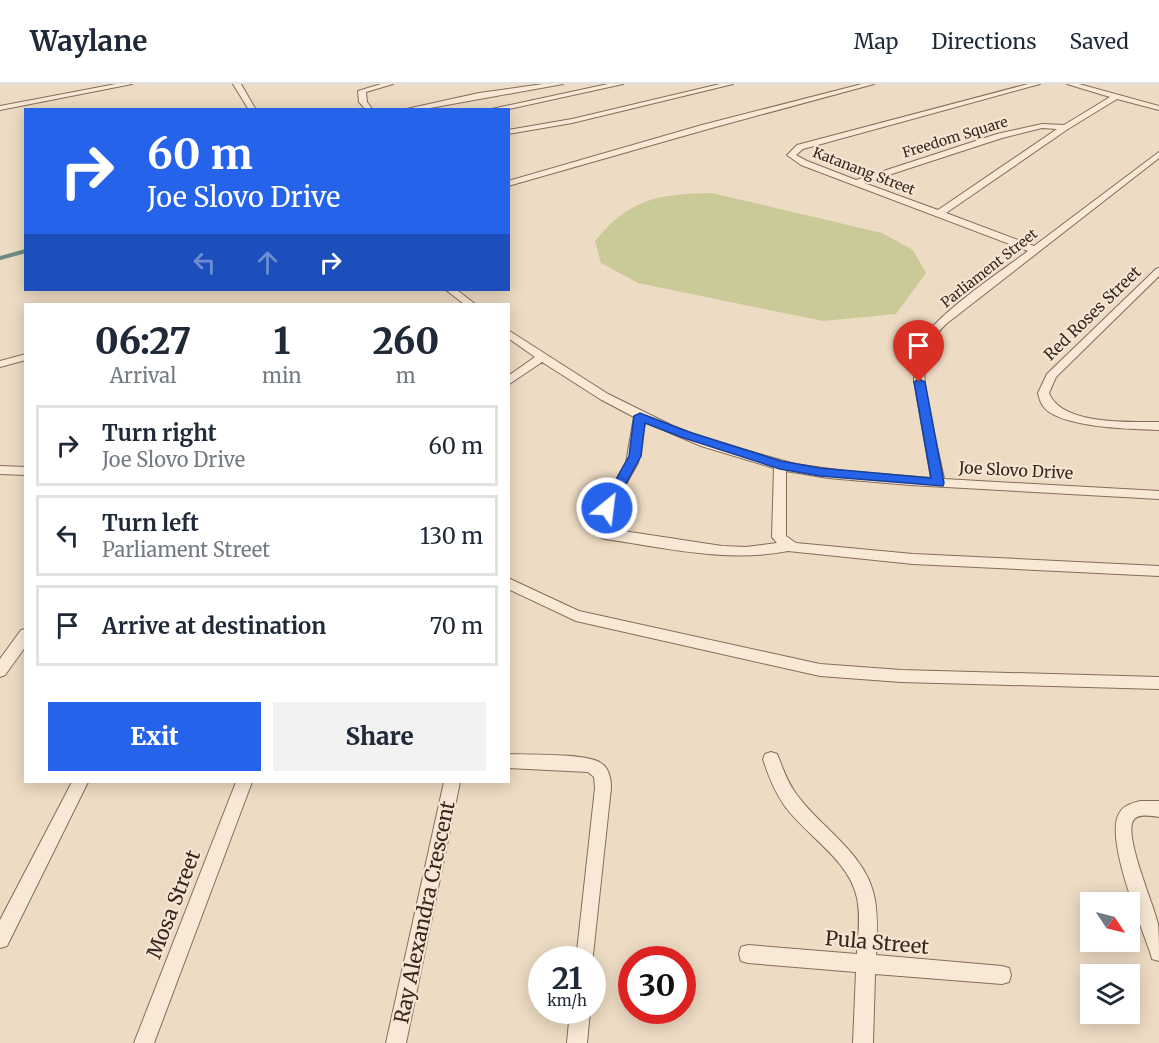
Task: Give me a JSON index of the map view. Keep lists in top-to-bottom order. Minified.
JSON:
{"streets":{"street":["Freedom Square","Katanang Street","Parliament Street","Red Roses Street","Joe Slovo Drive","Mosa Street","Ray Alexandra Crescent","Pula Street"]},"crossings":[["Freedom Square","Katanang Street"],["Katanang Street","Parliament Street"],["Parliament Street","Joe Slovo Drive"]],"north":"bottom right","page":{"header":"Waylane","nav":["Map","Directions","Saved"],"turn":["60 m","Joe Slovo Drive"],"eta":["06:27","Arrival","1","min","260","m"],"list":[{"name":"Turn right","note":"Joe Slovo Drive","value":"60 m"},{"name":"Turn left","note":"Parliament Street","value":"130 m"},{"name":"Arrive at destination","value":"70 m"}],"buttons":["Exit","Share"],"speed":"21 km/h","limit":"30"}}
